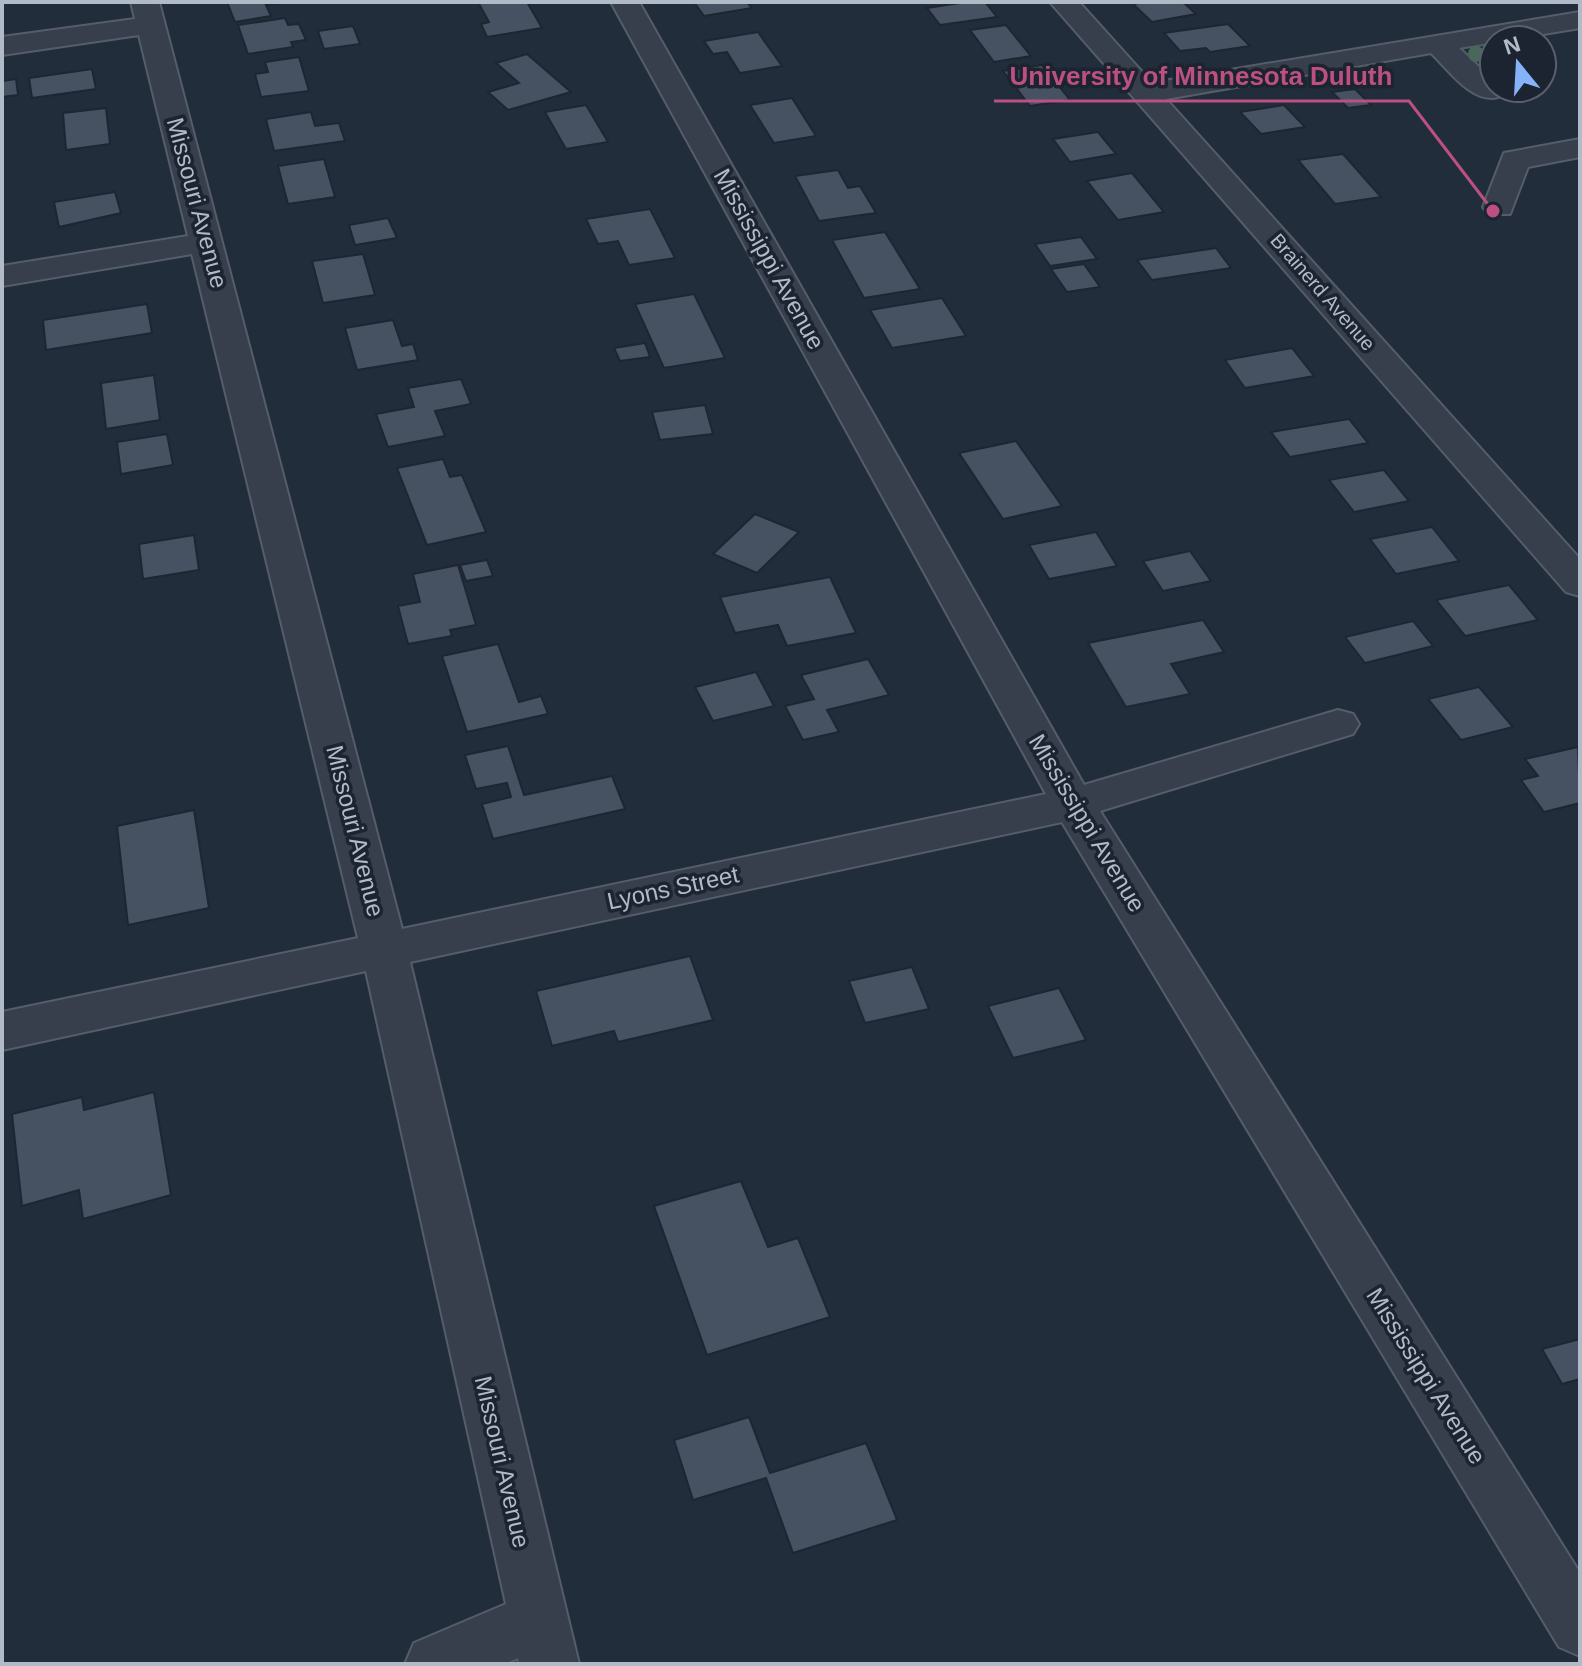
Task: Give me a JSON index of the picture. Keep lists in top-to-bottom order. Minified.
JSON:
{"streets":{"street":["Missouri Avenue","Mississippi Avenue","Brainerd Avenue","Lyons Street"]},"crossings":[["Missouri Avenue","Lyons Street"],["Mississippi Avenue","Lyons Street"]],"places":["University of Minnesota Duluth"],"north":"top"}
